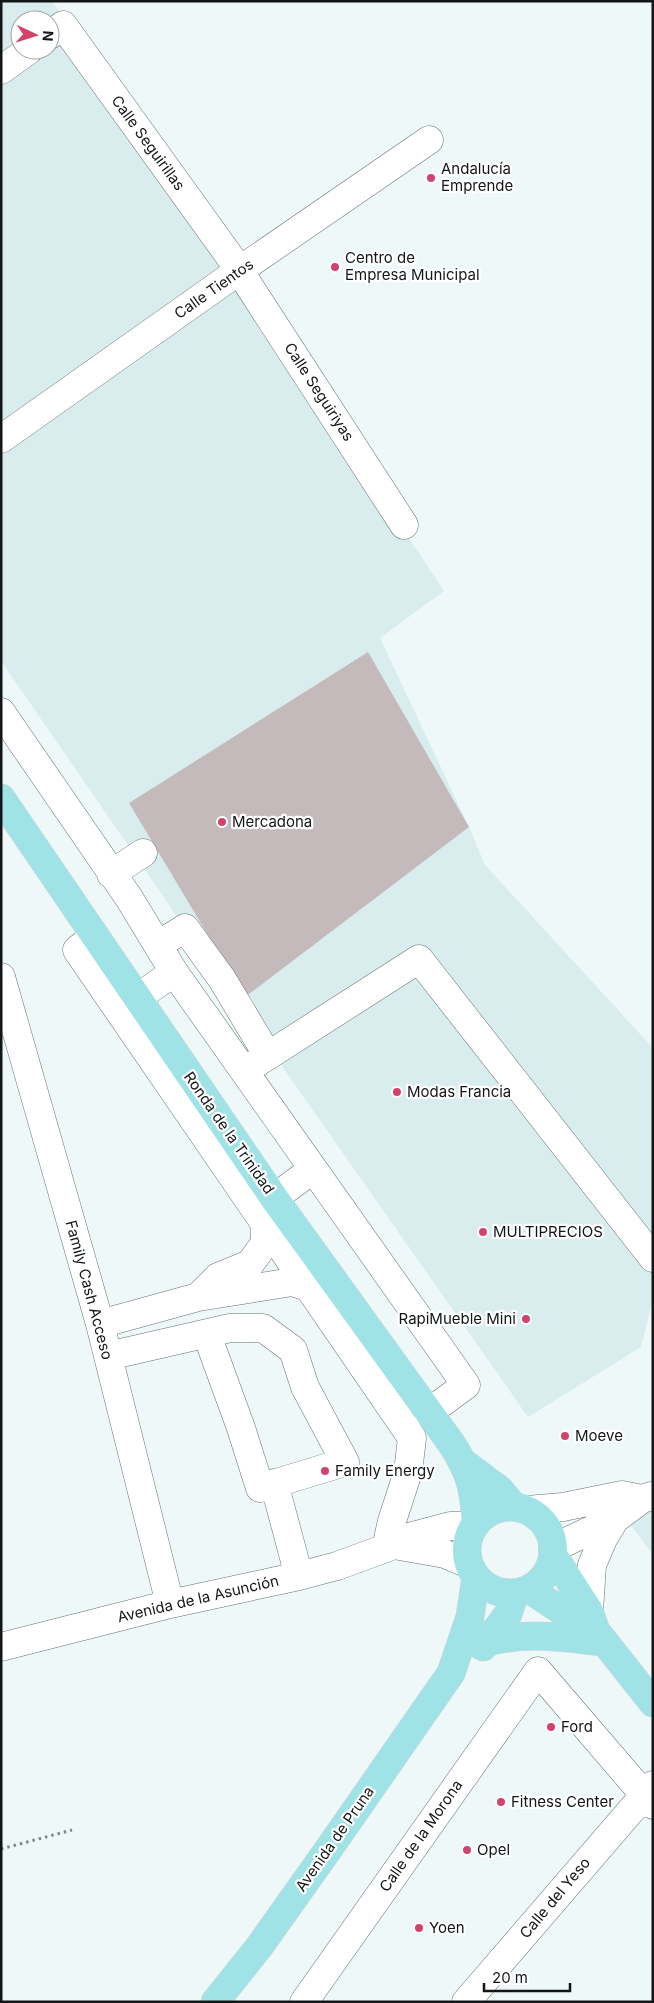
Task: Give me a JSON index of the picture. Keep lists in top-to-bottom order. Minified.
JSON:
{"streets":{"main road":["Ronda de la Trinidad","Avenida de Pruna"],"street":["Calle Seguirillas","Calle Tientos","Calle Seguiriyas","Family Cash Acceso","Avenida de la Asunción","Calle de la Morona","Calle del Yeso"]},"crossings":[["Calle Seguirillas","Calle Tientos"],["Calle Seguirillas","Calle Seguiriyas"],["Calle Tientos","Calle Seguiriyas"],["Ronda de la Trinidad","Avenida de la Asunción"],["Ronda de la Trinidad","Avenida de Pruna"],["Family Cash Acceso","Avenida de la Asunción"],["Avenida de la Asunción","Avenida de Pruna"],["Calle de la Morona","Calle del Yeso"]],"places":["Andalucía Emprende","Centro de Empresa Municipal","Mercadona","Modas Francia","MULTIPRECIOS","RapiMueble Mini","Moeve","Family Energy","Ford","Fitness Center","Opel","Yoen"],"scale_bar":"20 m","north":"right"}
